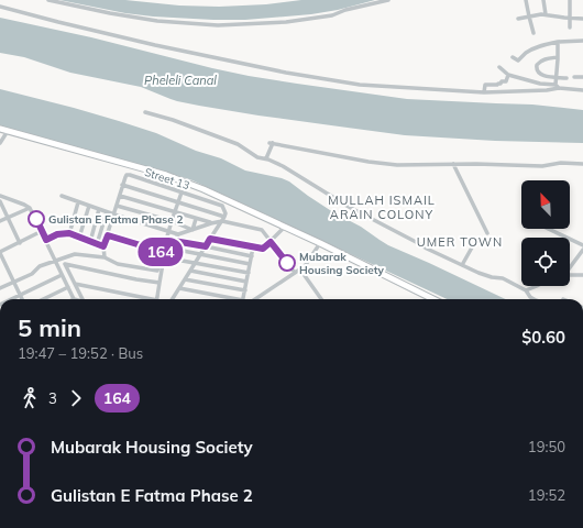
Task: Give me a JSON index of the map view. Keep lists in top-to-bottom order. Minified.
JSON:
{"streets":{"street":["Street 13"]},"districts":["MULLAH ISMAIL ARAIN COLONY","UMER TOWN"],"water":["Pheleli Canal"],"places":["Gulistan E Fatma Phase 2","Mubarak Housing Society"],"lines":["bus line 164"],"north":"top left","page":{"on_map":"164","heading":["5 min","19:47 – 19:52 · Bus","$0.60"],"legs":["3","164"],"list":[{"name":"Mubarak Housing Society","value":"19:50"},{"name":"Gulistan E Fatma Phase 2","value":"19:52"}]}}
